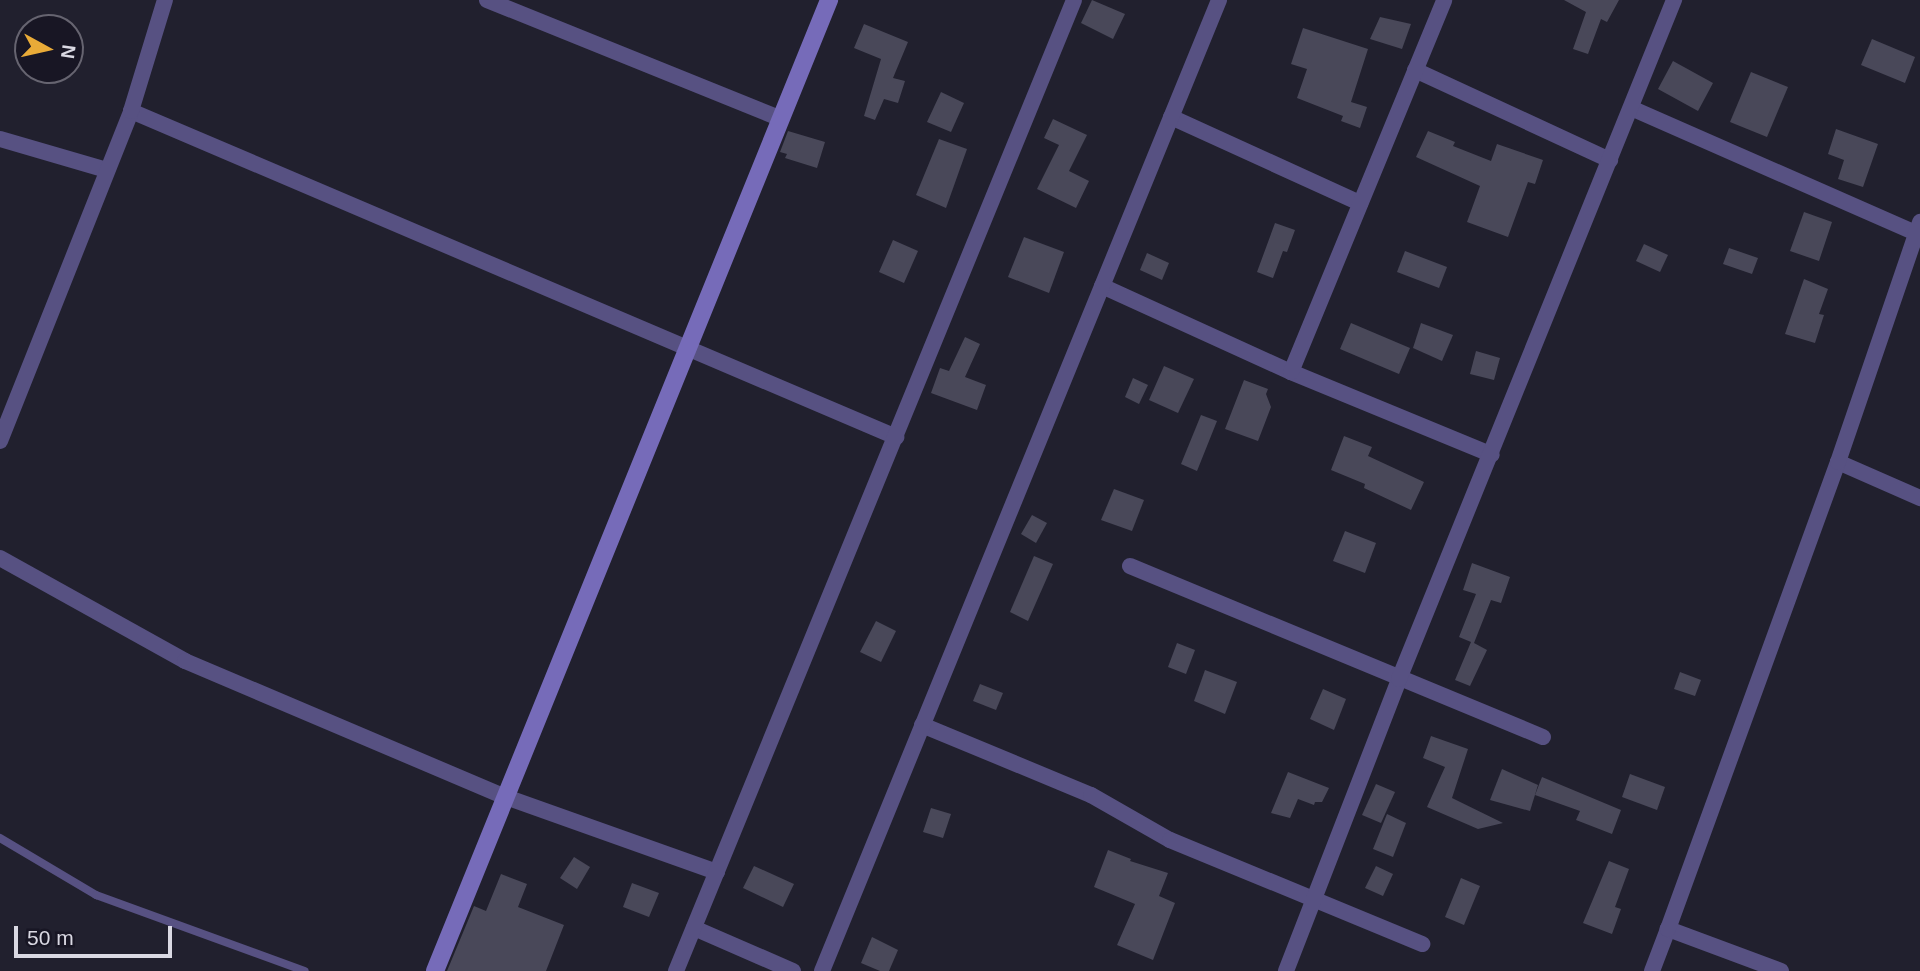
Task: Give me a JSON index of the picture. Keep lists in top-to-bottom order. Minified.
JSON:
{"scale_bar":"50 m","north":"right"}
